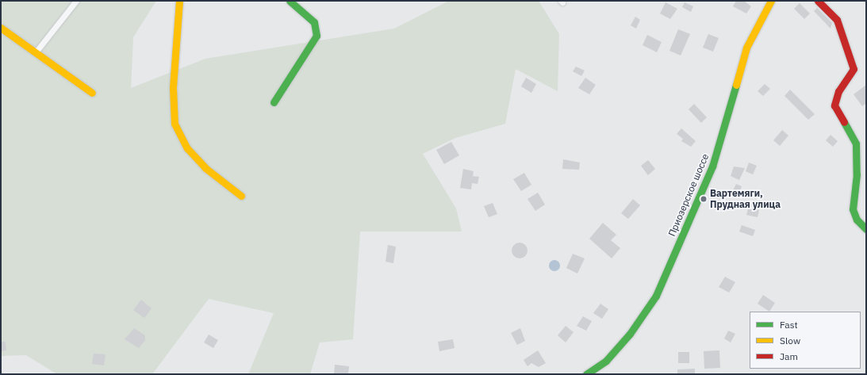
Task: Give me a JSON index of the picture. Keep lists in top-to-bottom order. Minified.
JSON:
{"streets":{"street":["Приозерское шоссе"]},"places":["Вартемяги, Прудная улица"],"legend":["Fast","Slow","Jam"]}
